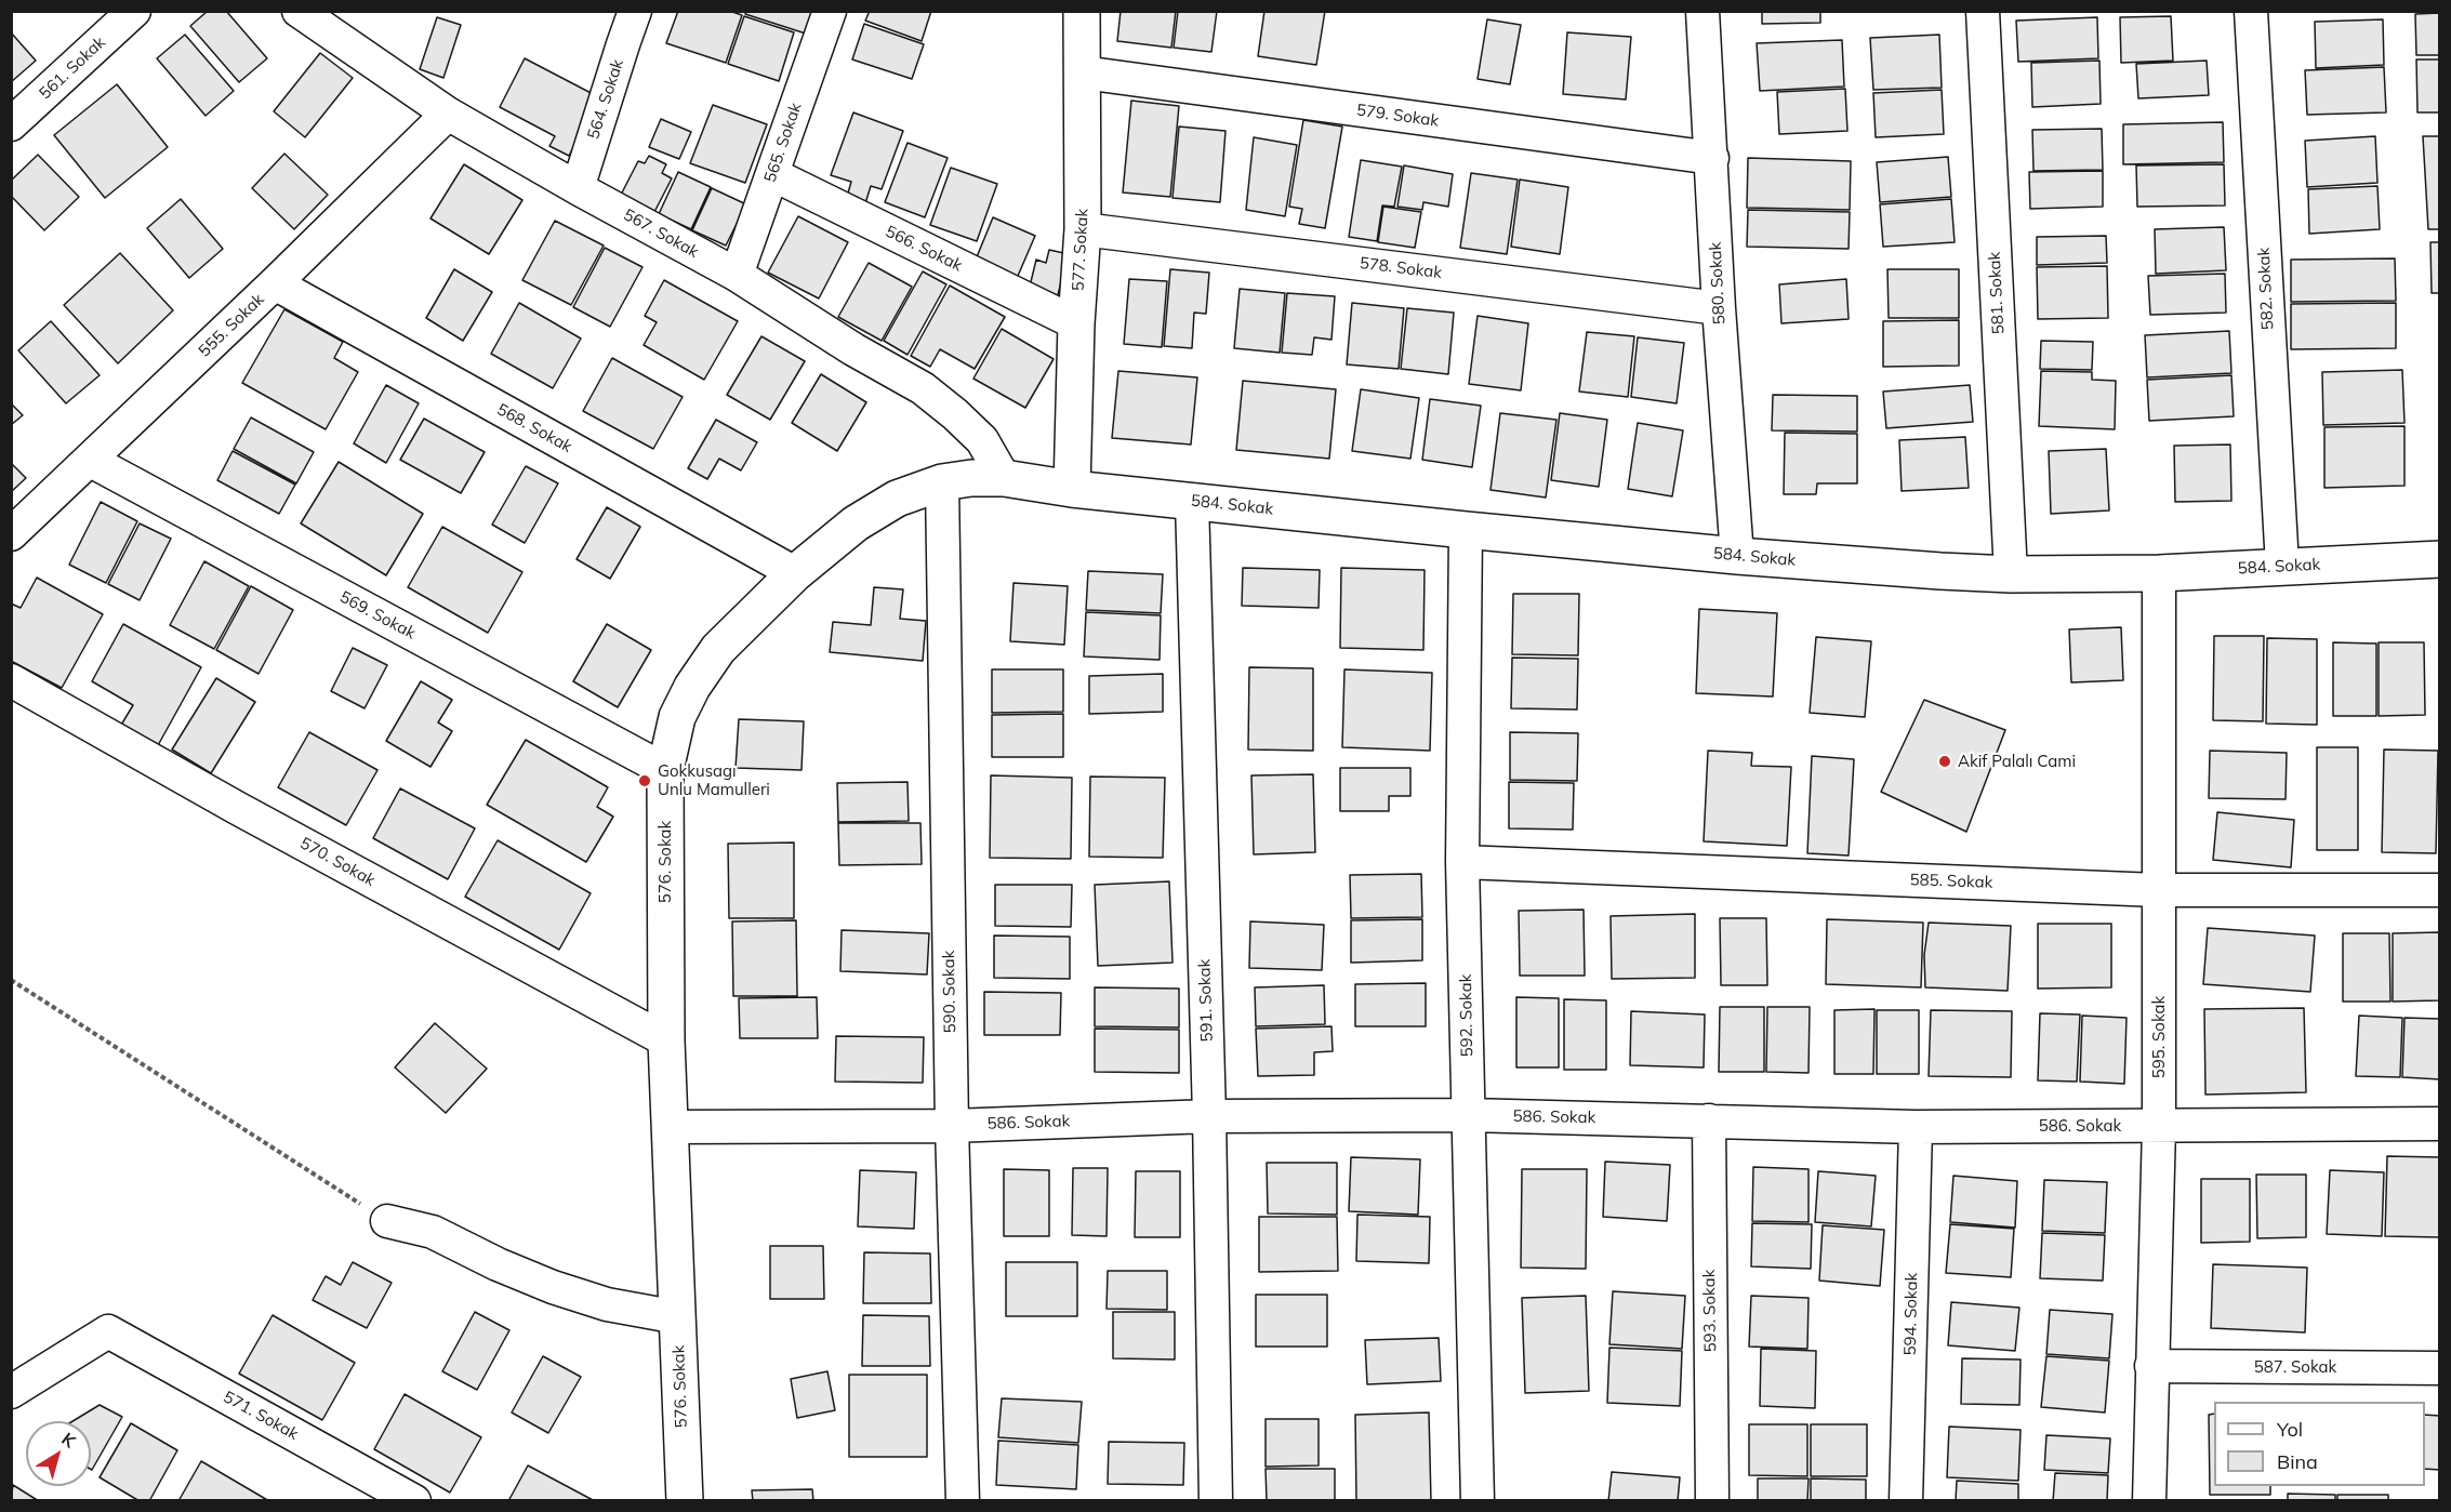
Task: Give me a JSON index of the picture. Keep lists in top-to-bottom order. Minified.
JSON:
{"streets":{"street":["561. Sokak","564. Sokak","579. Sokak","565. Sokak","567. Sokak","566. Sokak","577. Sokak","578. Sokak","580. Sokak","582. Sokak","581. Sokak","555. Sokak","568. Sokak","584. Sokak","569. Sokak","570. Sokak","576. Sokak","585. Sokak","590. Sokak","591. Sokak","592. Sokak","595. Sokak","586. Sokak","593. Sokak","594. Sokak","587. Sokak","571. Sokak"]},"crossings":[["564. Sokak","567. Sokak"],["579. Sokak","577. Sokak"],["579. Sokak","580. Sokak"],["565. Sokak","567. Sokak"],["565. Sokak","566. Sokak"],["567. Sokak","555. Sokak"],["567. Sokak","576. Sokak"],["566. Sokak","577. Sokak"],["577. Sokak","578. Sokak"],["577. Sokak","584. Sokak"],["577. Sokak","576. Sokak"],["578. Sokak","580. Sokak"],["580. Sokak","584. Sokak"],["582. Sokak","584. Sokak"],["581. Sokak","584. Sokak"],["555. Sokak","568. Sokak"],["555. Sokak","569. Sokak"],["568. Sokak","576. Sokak"],["584. Sokak","576. Sokak"],["584. Sokak","591. Sokak"],["584. Sokak","592. Sokak"],["584. Sokak","595. Sokak"],["569. Sokak","576. Sokak"],["570. Sokak","576. Sokak"],["576. Sokak","590. Sokak"],["576. Sokak","586. Sokak"],["585. Sokak","592. Sokak"],["585. Sokak","595. Sokak"],["590. Sokak","586. Sokak"],["591. Sokak","586. Sokak"],["592. Sokak","586. Sokak"],["595. Sokak","586. Sokak"],["595. Sokak","587. Sokak"],["586. Sokak","593. Sokak"],["586. Sokak","594. Sokak"]],"places":["Akif Palalı Cami","Gokkusagı Unlu Mamulleri"],"legend":["Yol","Bina"],"north":"top right"}
